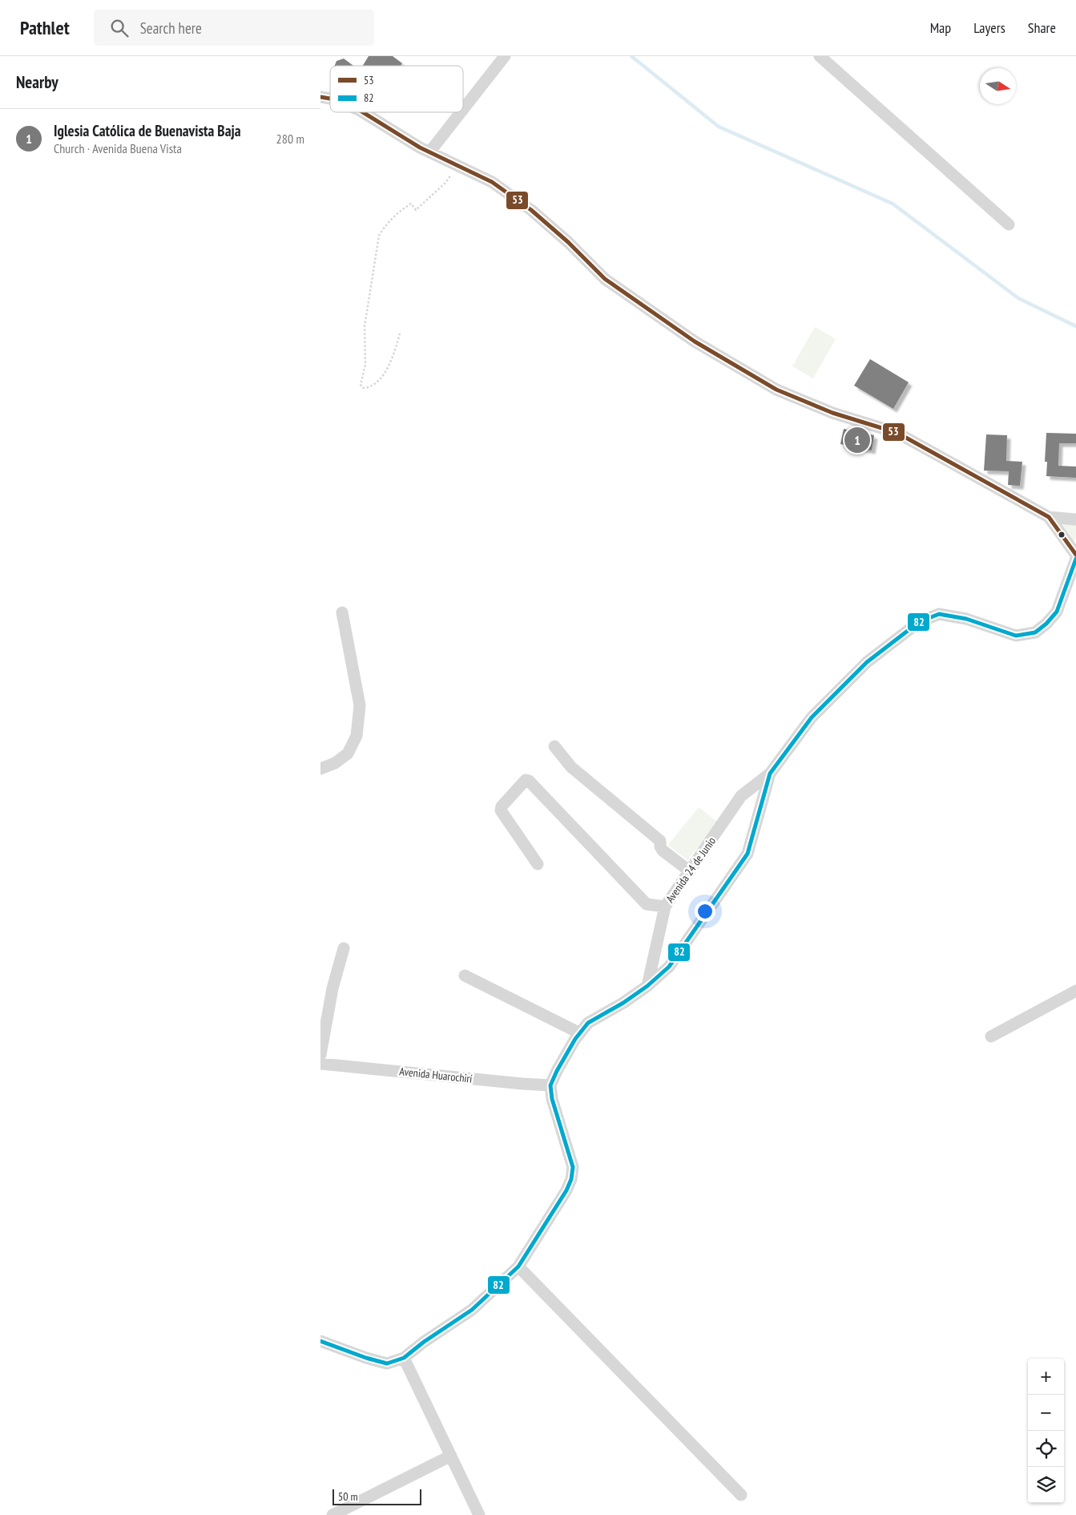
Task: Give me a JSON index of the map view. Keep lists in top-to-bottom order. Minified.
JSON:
{"streets":{"street":["Avenida 24 de Junio","Avenida Huarochirí"]},"crossings":[["Avenida 24 de Junio","Avenida Huarochirí"]],"lines":["transit line 53","transit line 82"],"legend":["53","82"],"scale_bar":"50 m","north":"right","page":{"header":"Pathlet","search":"Search here","nav":["Map","Layers","Share"],"heading":"Nearby","list":[{"mark":"1","name":"Iglesia Católica de Buenavista Baja","note":"Church · Avenida Buena Vista","value":"280 m"}],"pins":"1","map_buttons":["+","−"],"scale":"50 m"}}
